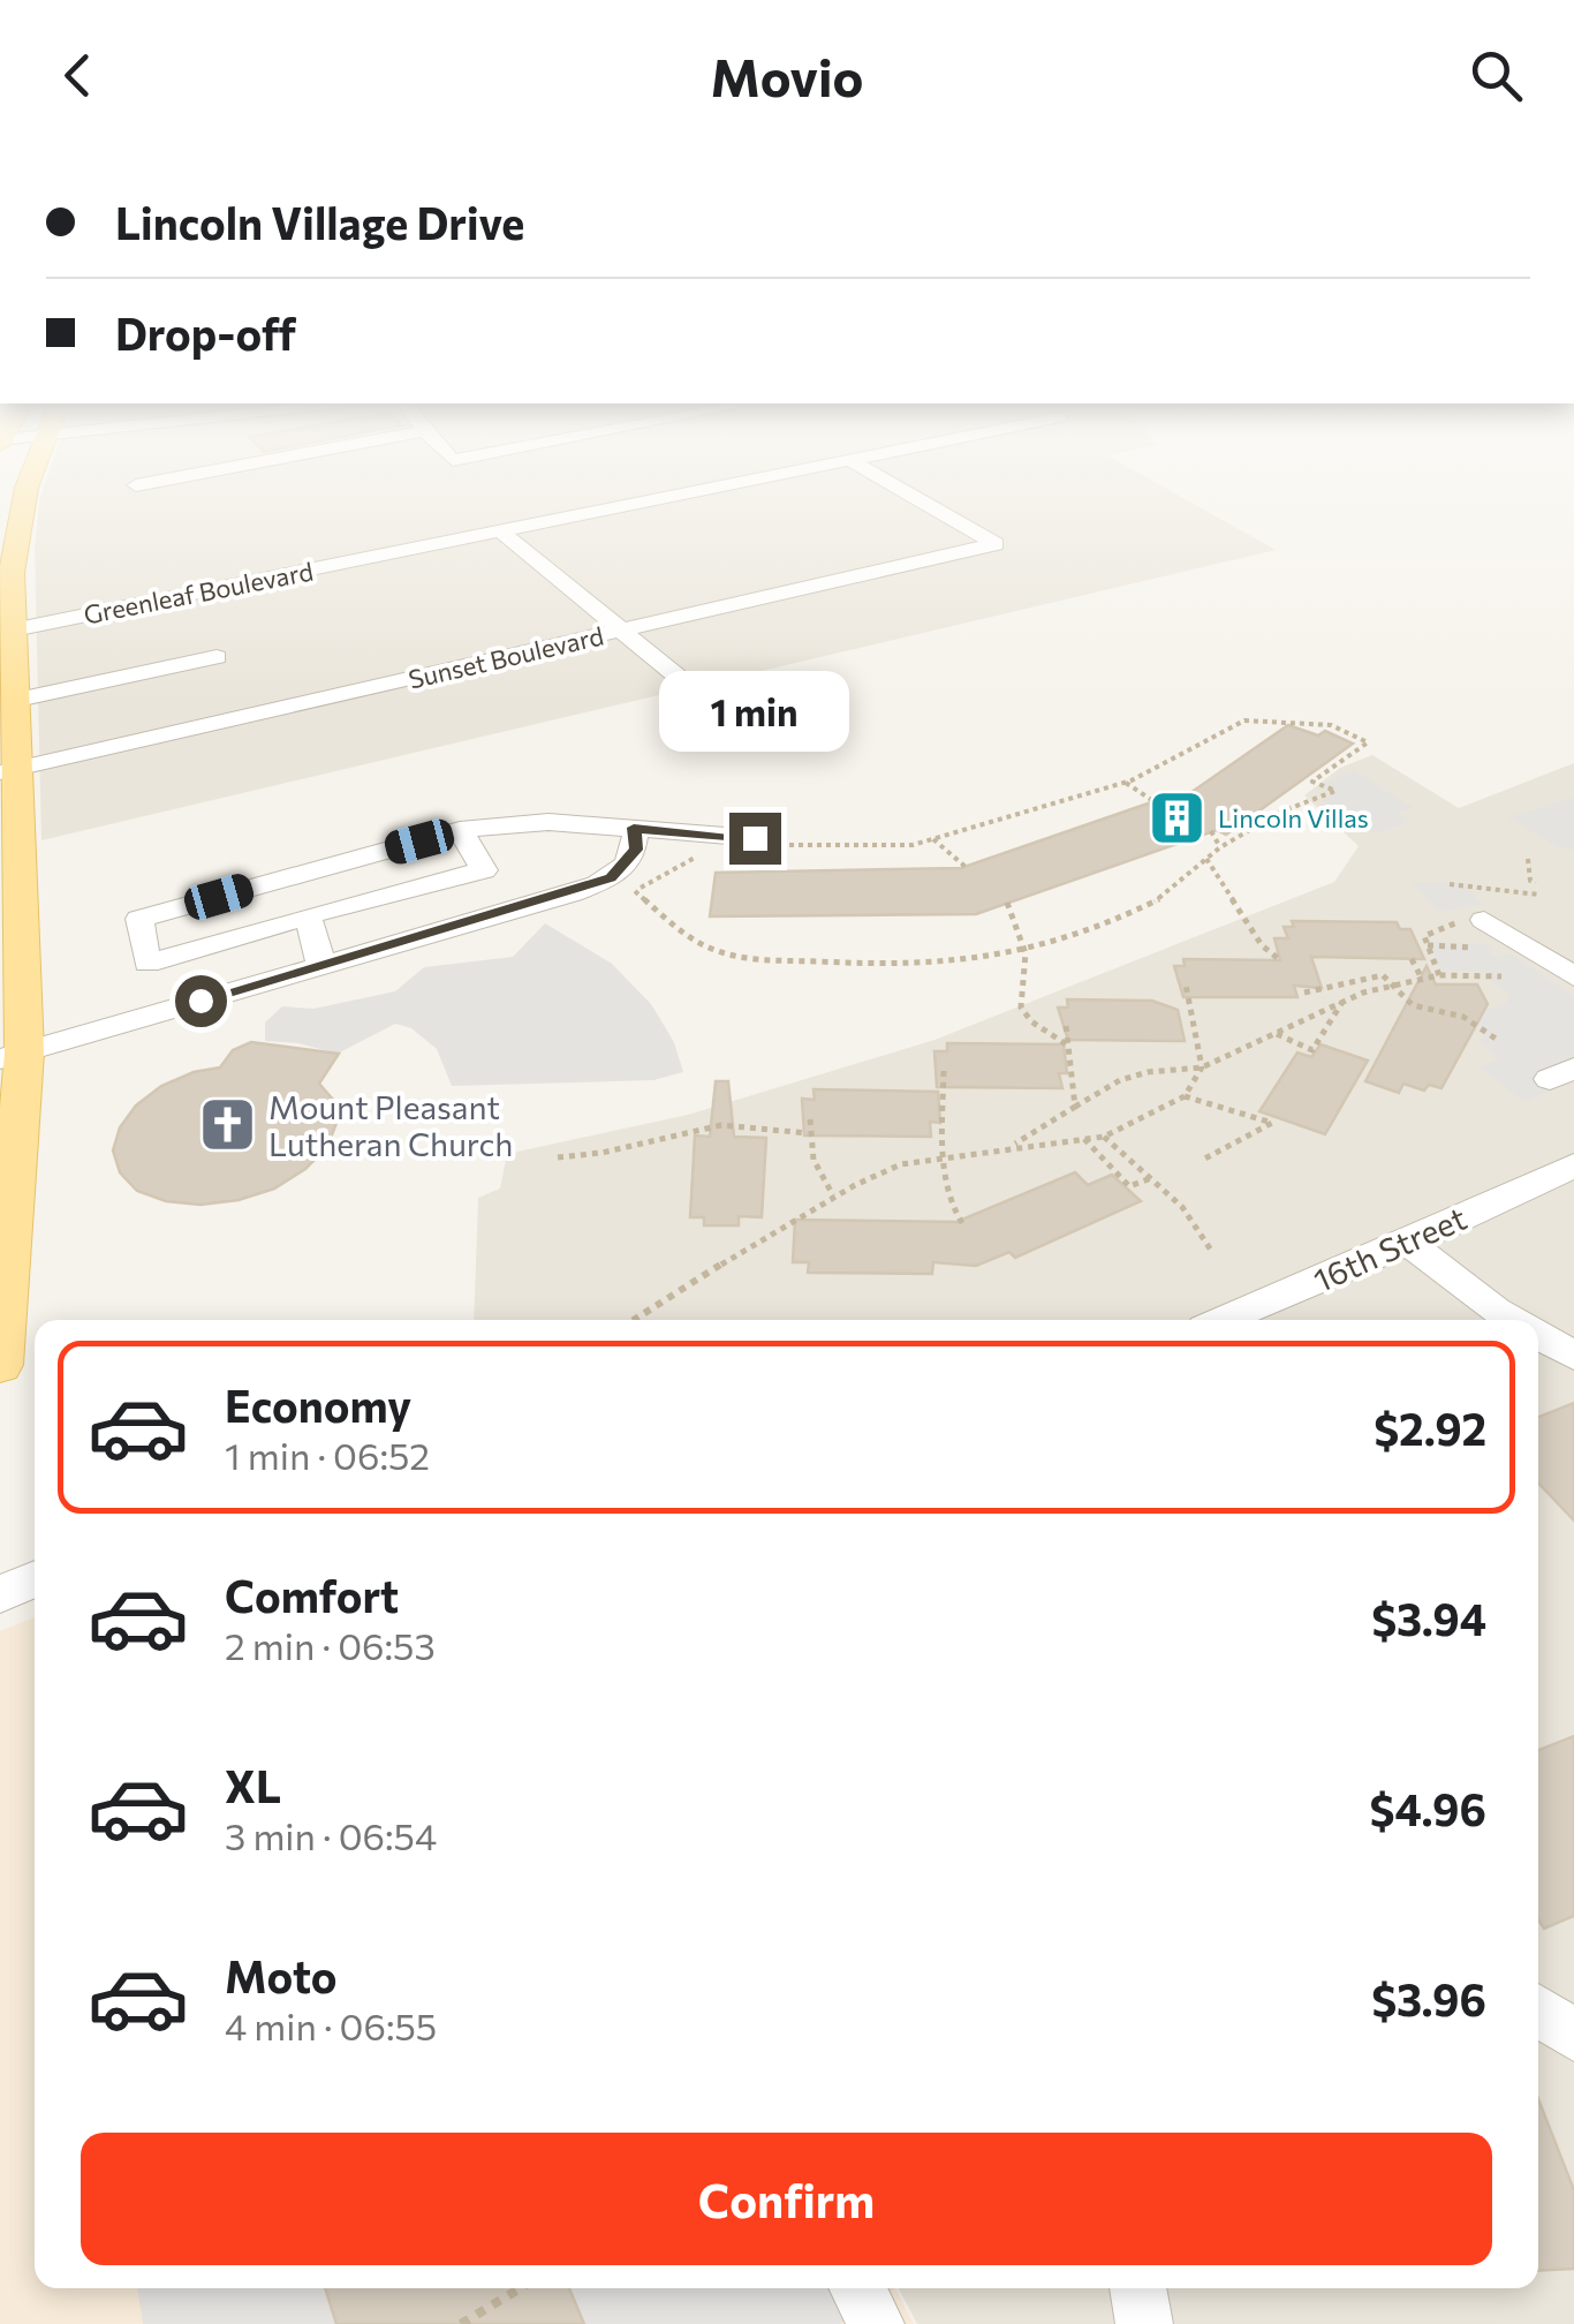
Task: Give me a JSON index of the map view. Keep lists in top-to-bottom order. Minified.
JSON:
{"streets":{"street":["Greenleaf Boulevard","Sunset Boulevard","16th Street"]},"places":{"building":["Lincoln Villas"],"church":["Mount Pleasant Lutheran Church"]},"page":{"header":"Movio","banner":["Lincoln Village Drive","Drop-off"],"bubble":"1 min","list":[{"name":"Economy","note":"1 min · 06:52","value":"$2.92"},{"name":"Comfort","note":"2 min · 06:53","value":"$3.94"},{"name":"XL","note":"3 min · 06:54","value":"$4.96"},{"name":"Moto","note":"4 min · 06:55","value":"$3.96"}],"buttons":"Confirm"}}
